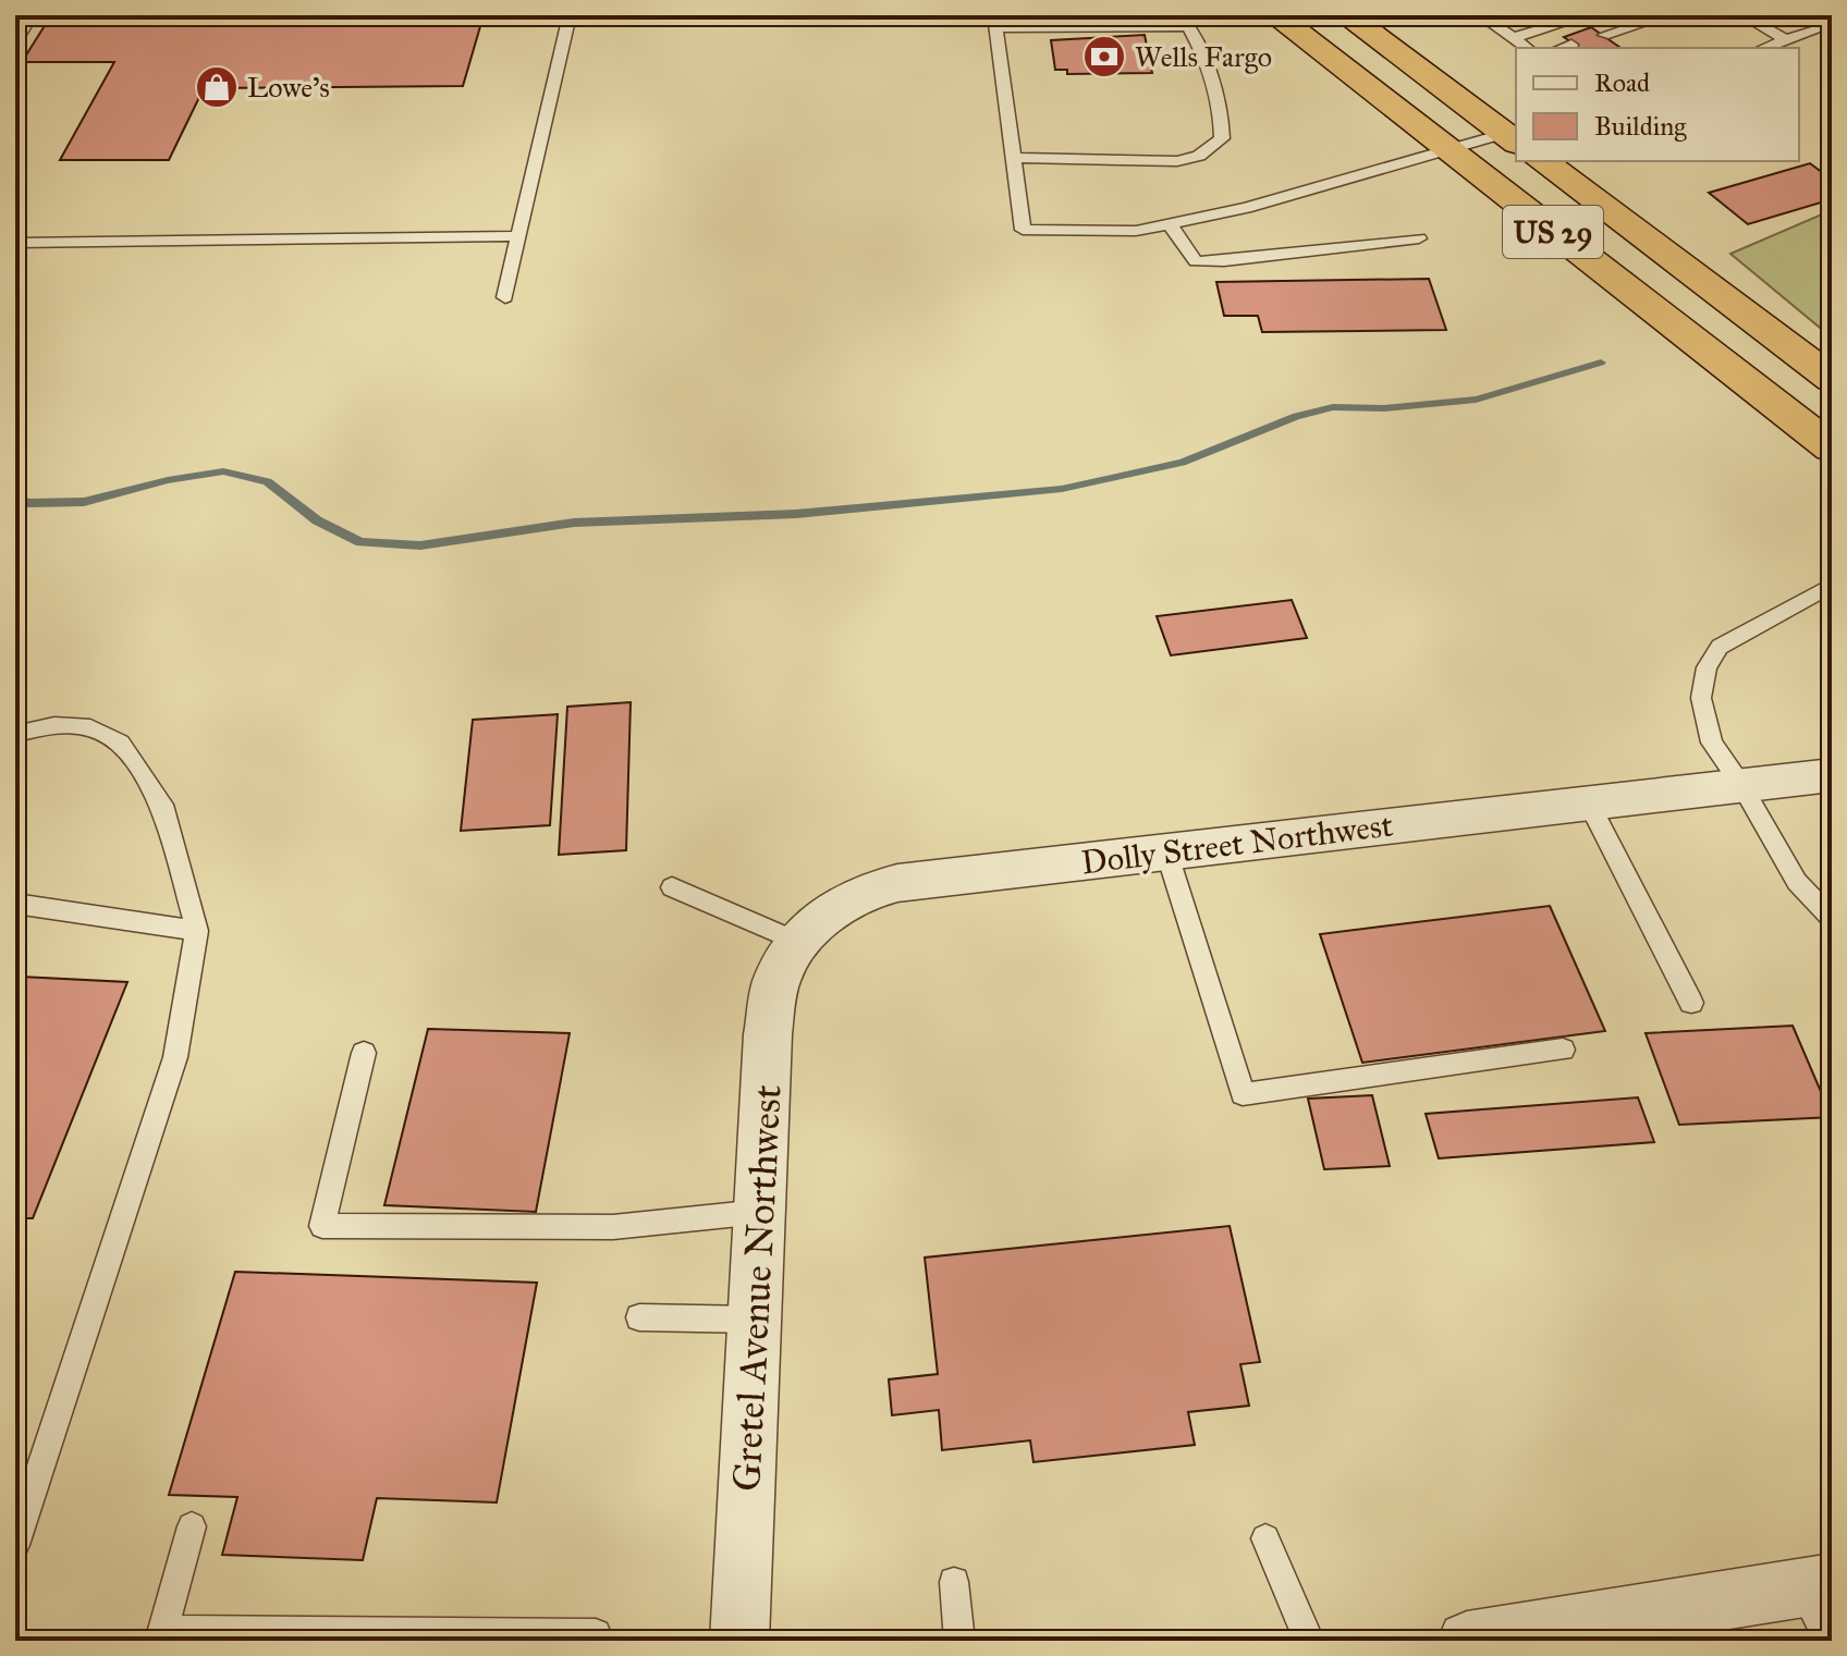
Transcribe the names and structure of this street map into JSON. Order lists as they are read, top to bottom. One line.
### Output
{"streets":{"highway":["US 29"],"street":["Dolly Street Northwest","Gretel Avenue Northwest"]},"crossings":[["Dolly Street Northwest","Gretel Avenue Northwest"]],"places":{"bank":["Wells Fargo"],"shop":["Lowe's"]},"legend":["Road","Building"]}
